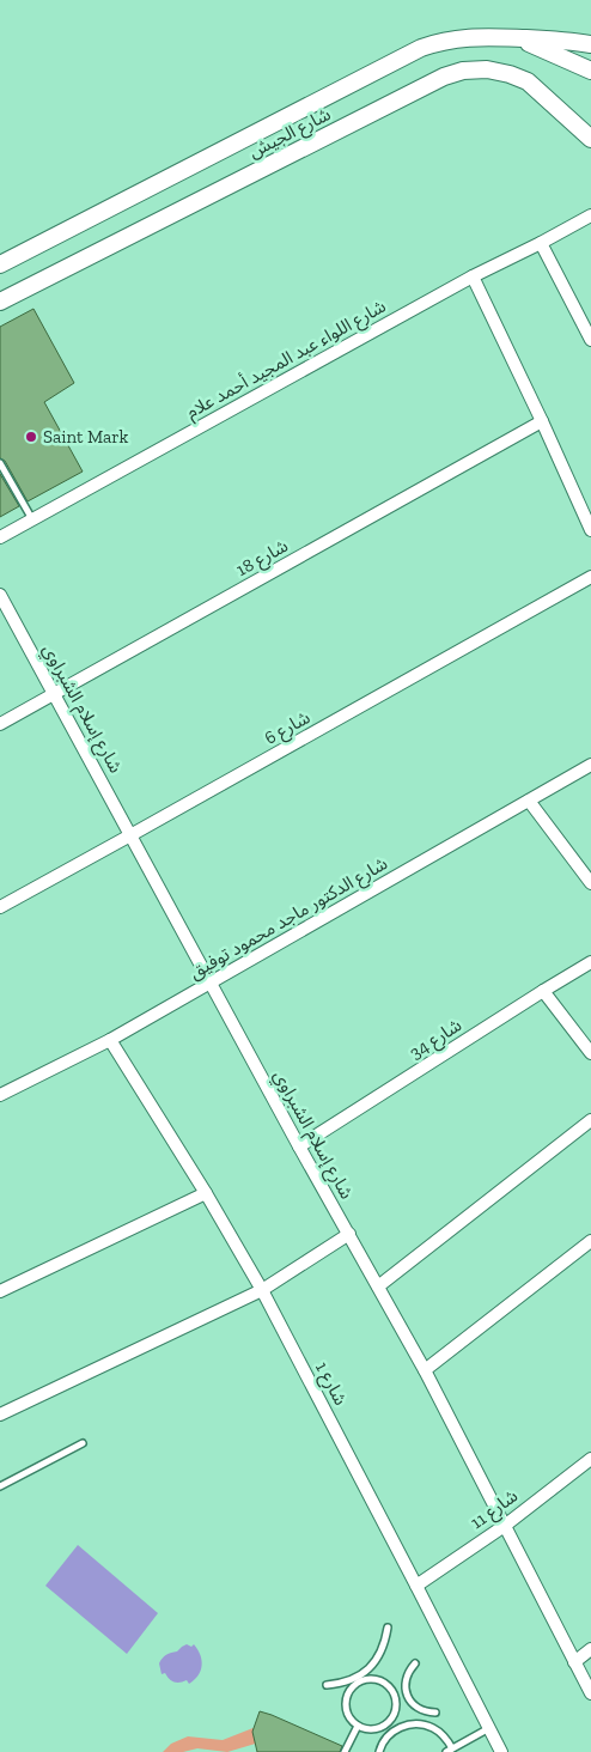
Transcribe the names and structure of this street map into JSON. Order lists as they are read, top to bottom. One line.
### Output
{"streets":{"street":["شارع الجيش","شارع اللواء عبد المجيد أحمد علام","شارع 18","شارع إسلام الشبراوي","شارع 6","شارع الدكتور ماجد محمود توفيق","شارع 34","شارع 1","شارع 11"]},"crossings":[["شارع 18","شارع إسلام الشبراوي"],["شارع إسلام الشبراوي","شارع 6"],["شارع إسلام الشبراوي","شارع الدكتور ماجد محمود توفيق"],["شارع إسلام الشبراوي","شارع 34"],["شارع إسلام الشبراوي","شارع 11"],["شارع الدكتور ماجد محمود توفيق","شارع 1"],["شارع 1","شارع 11"]],"places":["Saint Mark"]}
